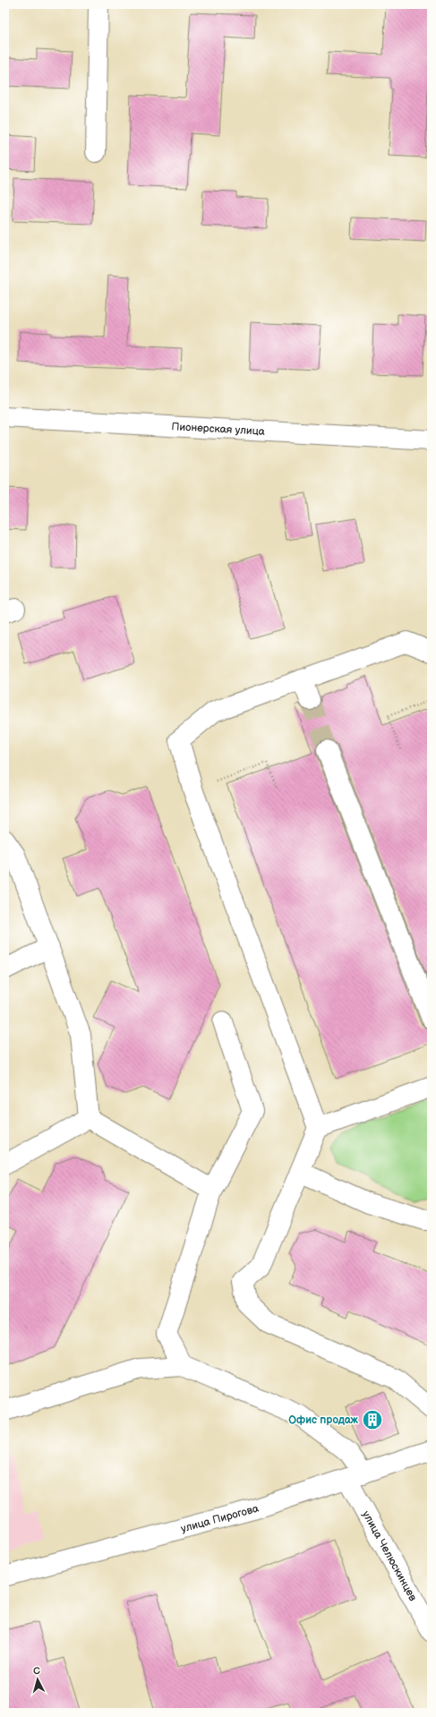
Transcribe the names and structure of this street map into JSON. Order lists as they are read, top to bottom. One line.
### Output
{"streets":{"street":["Пионерская улица","улица Пирогова","улица Челюскинцев"]},"crossings":[["улица Пирогова","улица Челюскинцев"]],"places":{"building":["Офис продаж"]},"north":"top"}
